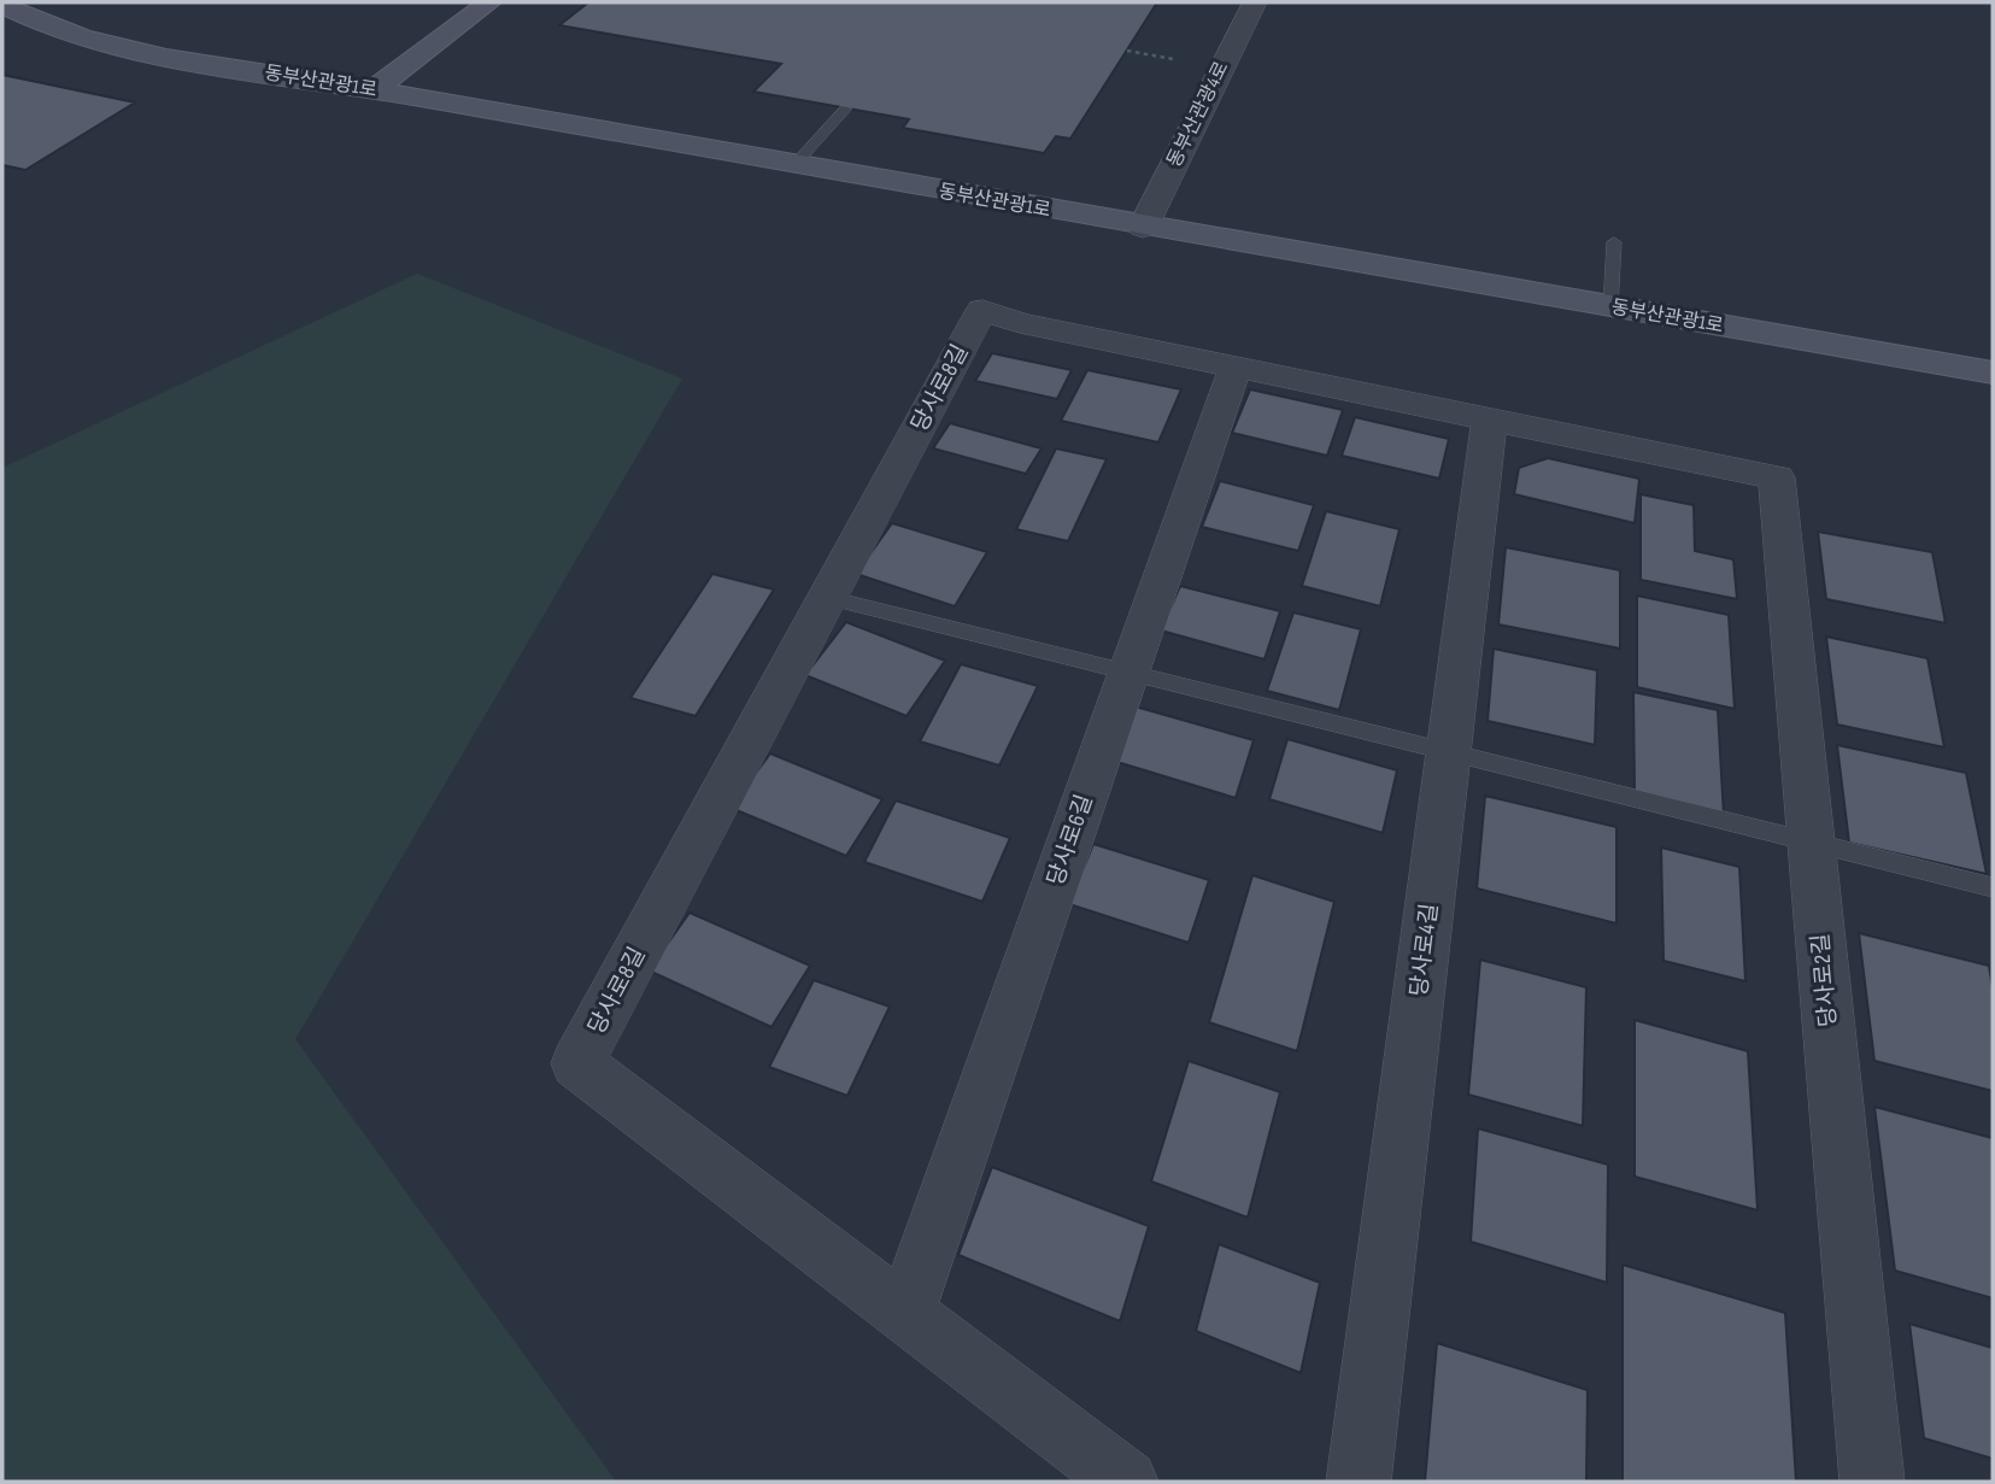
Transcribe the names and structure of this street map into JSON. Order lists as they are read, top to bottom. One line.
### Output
{"streets":{"street":["동부산관광1로","동부산관광4로","당사로8길","당사로6길","당사로4길","당사로2길"]},"crossings":[["동부산관광1로","동부산관광4로"],["당사로8길","당사로6길"],["당사로4길","당사로2길"]]}
